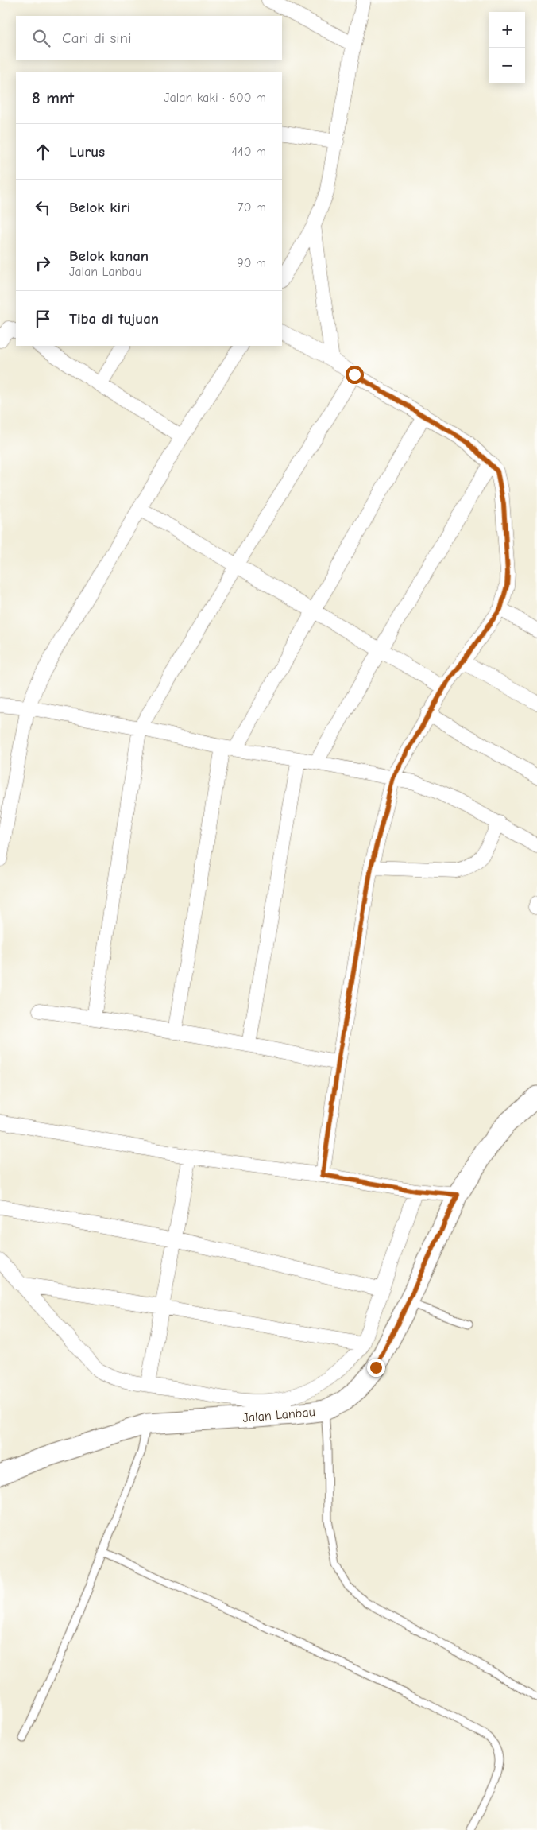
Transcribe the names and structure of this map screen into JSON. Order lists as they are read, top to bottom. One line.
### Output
{"streets":{"street":["Jalan Lanbau"]},"page":{"map_buttons":["+","−"],"search":"Cari di sini","heading":["8 mnt","Jalan kaki · 600 m"],"list":[["Lurus","440 m"],["Belok kiri","70 m"],["Belok kanan","Jalan Lanbau","90 m"],"Tiba di tujuan"]}}
